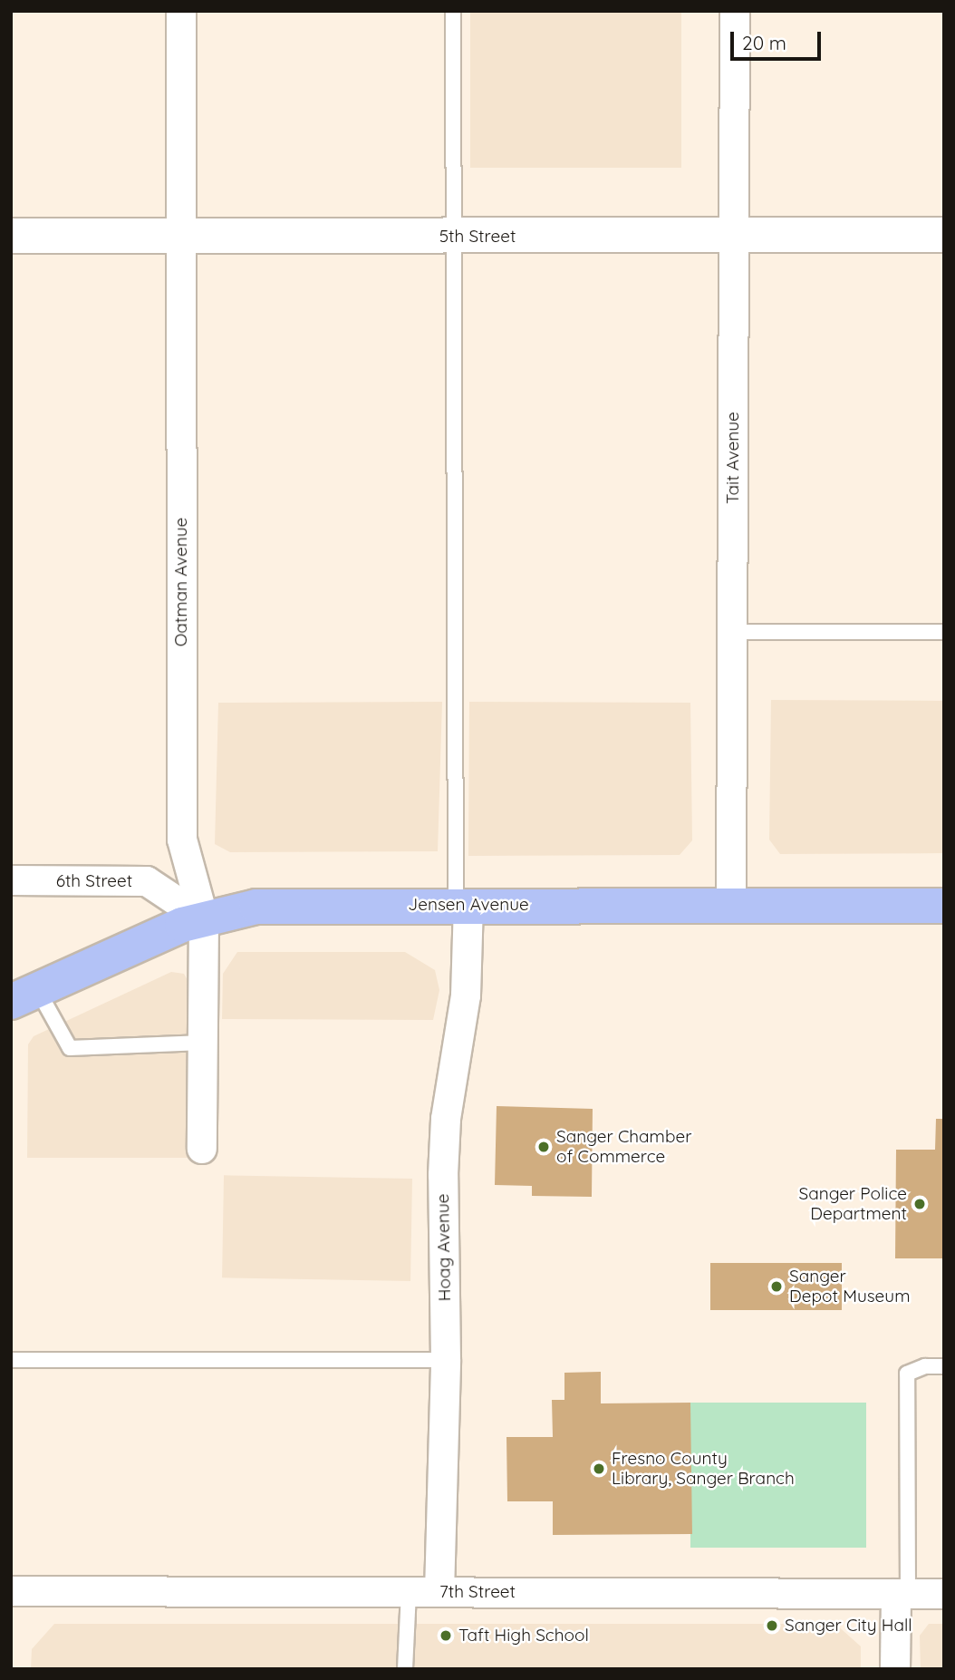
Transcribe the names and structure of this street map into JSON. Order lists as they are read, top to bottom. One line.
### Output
{"streets":{"main road":["Jensen Avenue"],"street":["5th Street","Tait Avenue","Oatman Avenue","6th Street","Hoag Avenue","7th Street"]},"crossings":[["5th Street","Tait Avenue"],["5th Street","Oatman Avenue"],["Tait Avenue","Jensen Avenue"],["Oatman Avenue","6th Street"],["Oatman Avenue","Jensen Avenue"],["6th Street","Jensen Avenue"],["Jensen Avenue","Hoag Avenue"],["Hoag Avenue","7th Street"]],"places":["Sanger Chamber of Commerce","Sanger Police Department","Sanger Depot Museum","Fresno County Library, Sanger Branch","Sanger City Hall","Taft High School"],"scale_bar":"20 m"}
